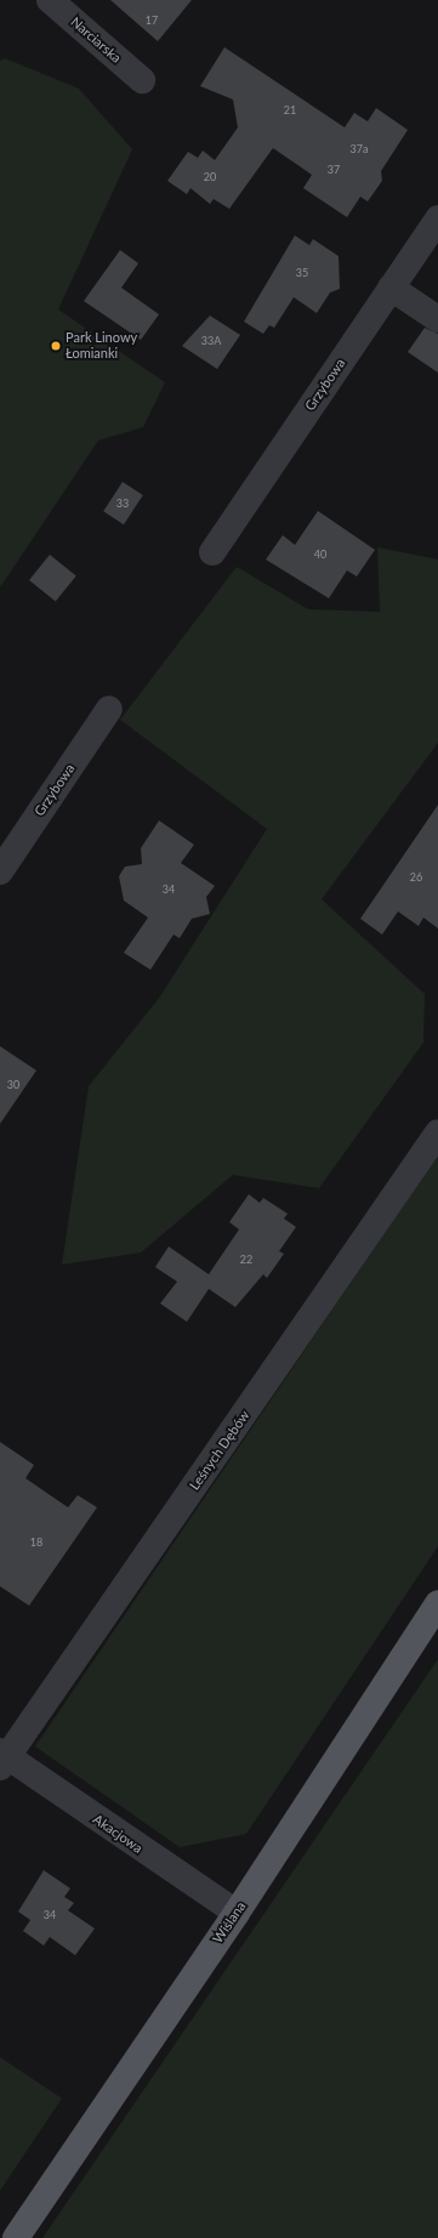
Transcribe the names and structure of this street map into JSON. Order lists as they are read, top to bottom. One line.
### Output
{"streets":{"main road":["Wiślana"],"street":["Narciarska","Grzybowa","Leśnych Dębów","Akacjowa"]},"crossings":[["Leśnych Dębów","Akacjowa"],["Akacjowa","Wiślana"]],"places":["Park Linowy Łomianki"],"house_numbers":["17","21","37a","37","20","35","33A","33","40","26","34","30","22","18","34"]}
